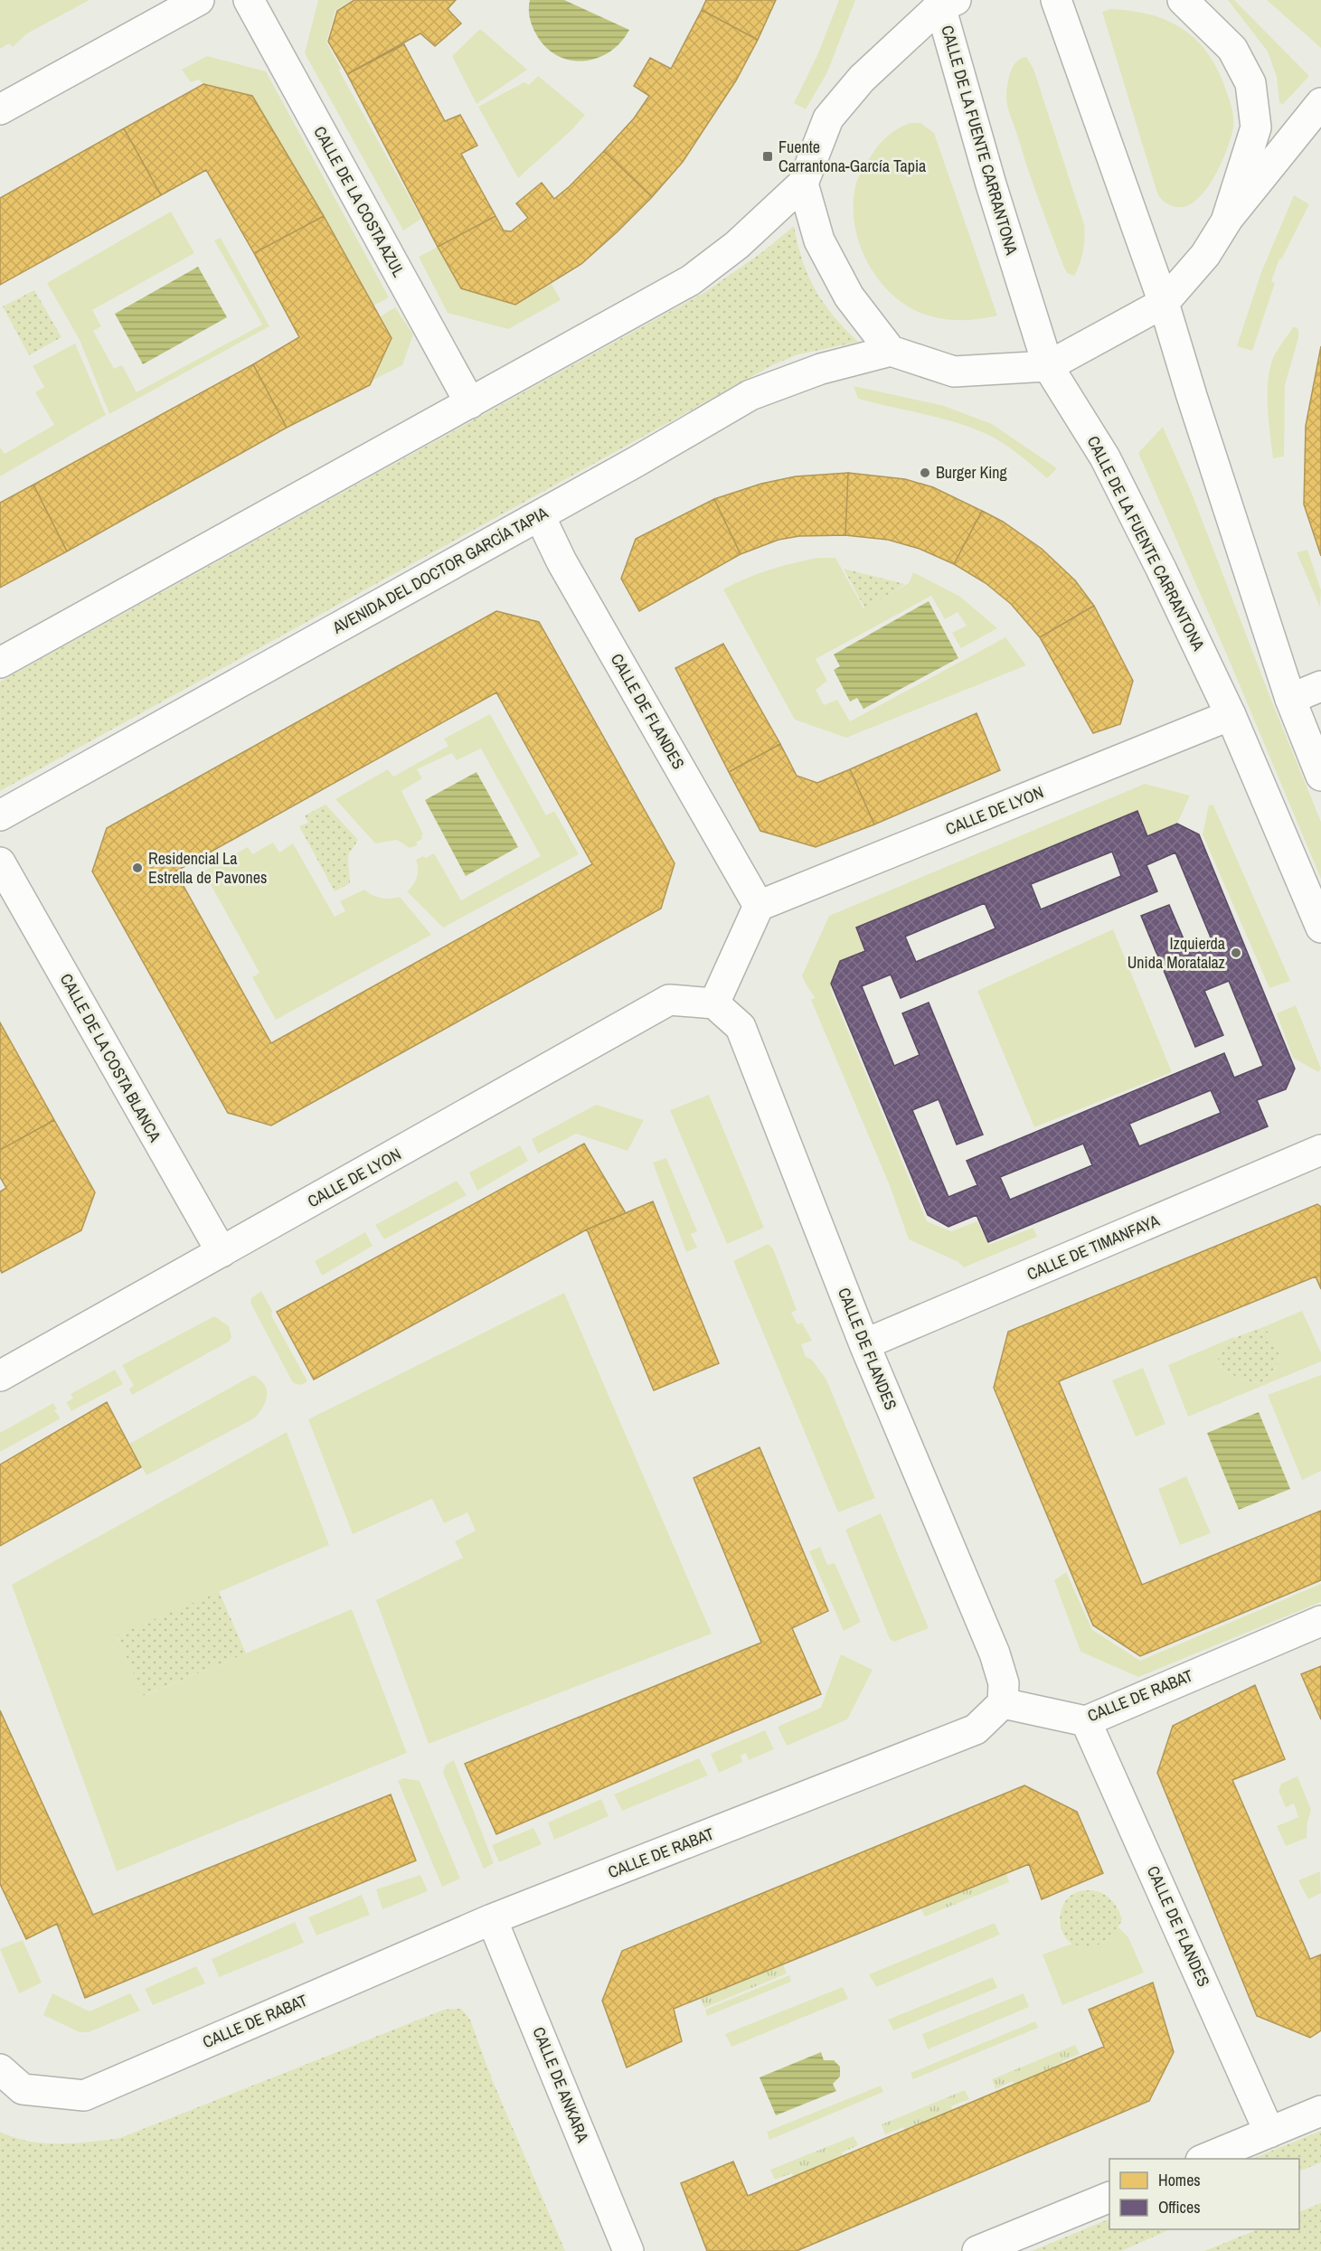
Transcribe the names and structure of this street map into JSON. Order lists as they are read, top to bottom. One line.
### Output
{"streets":{"street":["CALLE DE LA FUENTE CARRANTONA","CALLE DE LA COSTA AZUL","AVENIDA DEL DOCTOR GARCÍA TAPIA","CALLE DE FLANDES","CALLE DE LYON","CALLE DE LA COSTA BLANCA","CALLE DE TIMANFAYA","CALLE DE RABAT","CALLE DE ANKARA"]},"crossings":[["CALLE DE LA FUENTE CARRANTONA","CALLE DE LYON"],["AVENIDA DEL DOCTOR GARCÍA TAPIA","CALLE DE FLANDES"],["CALLE DE FLANDES","CALLE DE LYON"],["CALLE DE FLANDES","CALLE DE TIMANFAYA"],["CALLE DE FLANDES","CALLE DE RABAT"],["CALLE DE LYON","CALLE DE LA COSTA BLANCA"],["CALLE DE RABAT","CALLE DE ANKARA"]],"places":{"transit":["Fuente Carrantona-García Tapia"],"other":["Burger King","Residencial La Estrella de Pavones","Izquierda Unida Moratalaz"]},"legend":["Homes","Offices"]}
